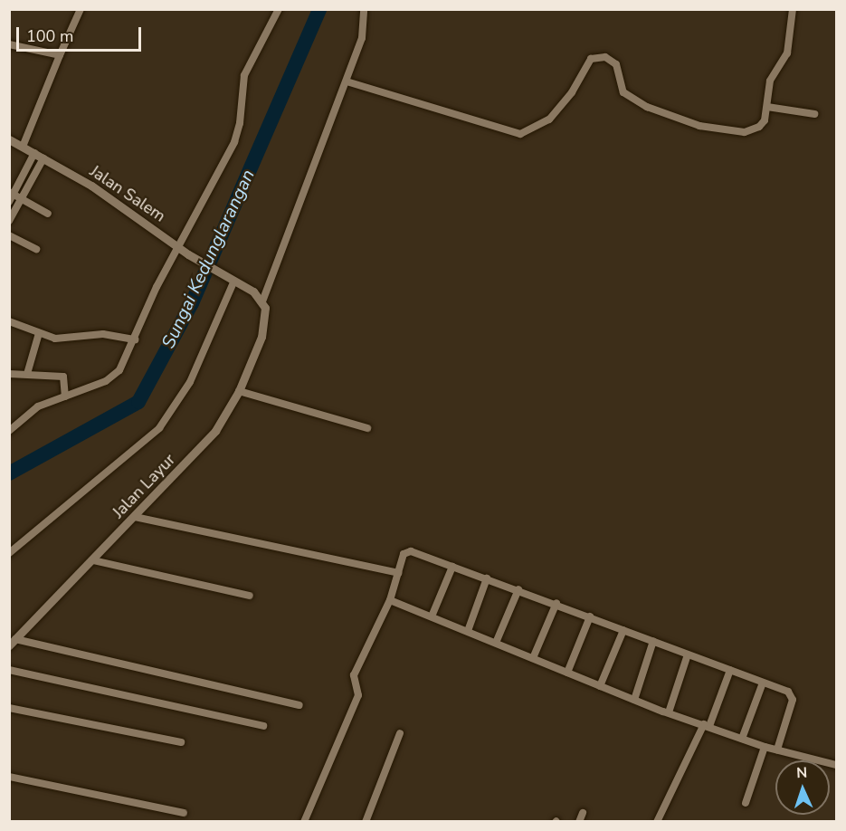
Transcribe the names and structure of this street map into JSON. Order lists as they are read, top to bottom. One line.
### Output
{"streets":{"street":["Jalan Salem","Jalan Layur"]},"crossings":[["Jalan Salem","Jalan Layur"]],"water":["Sungai Kedunglarangan"],"scale_bar":"100 m","north":"top"}
